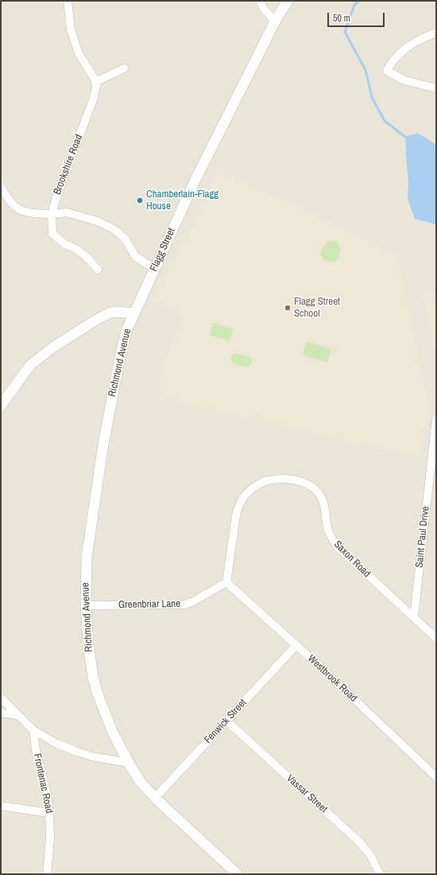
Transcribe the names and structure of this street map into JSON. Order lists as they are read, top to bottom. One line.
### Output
{"streets":{"street":["Brookshire Road","Flagg Street","Richmond Avenue","Saint Paul Drive","Saxon Road","Greenbriar Lane","Westbrook Road","Fenwick Street","Frontenac Road","Vassar Street"]},"crossings":[["Flagg Street","Richmond Avenue"],["Richmond Avenue","Greenbriar Lane"],["Richmond Avenue","Fenwick Street"],["Saint Paul Drive","Saxon Road"],["Saxon Road","Greenbriar Lane"],["Saxon Road","Westbrook Road"],["Greenbriar Lane","Westbrook Road"],["Westbrook Road","Fenwick Street"],["Fenwick Street","Vassar Street"]],"places":["Chamberlain-Flagg House","Flagg Street School"],"scale_bar":"50 m"}
